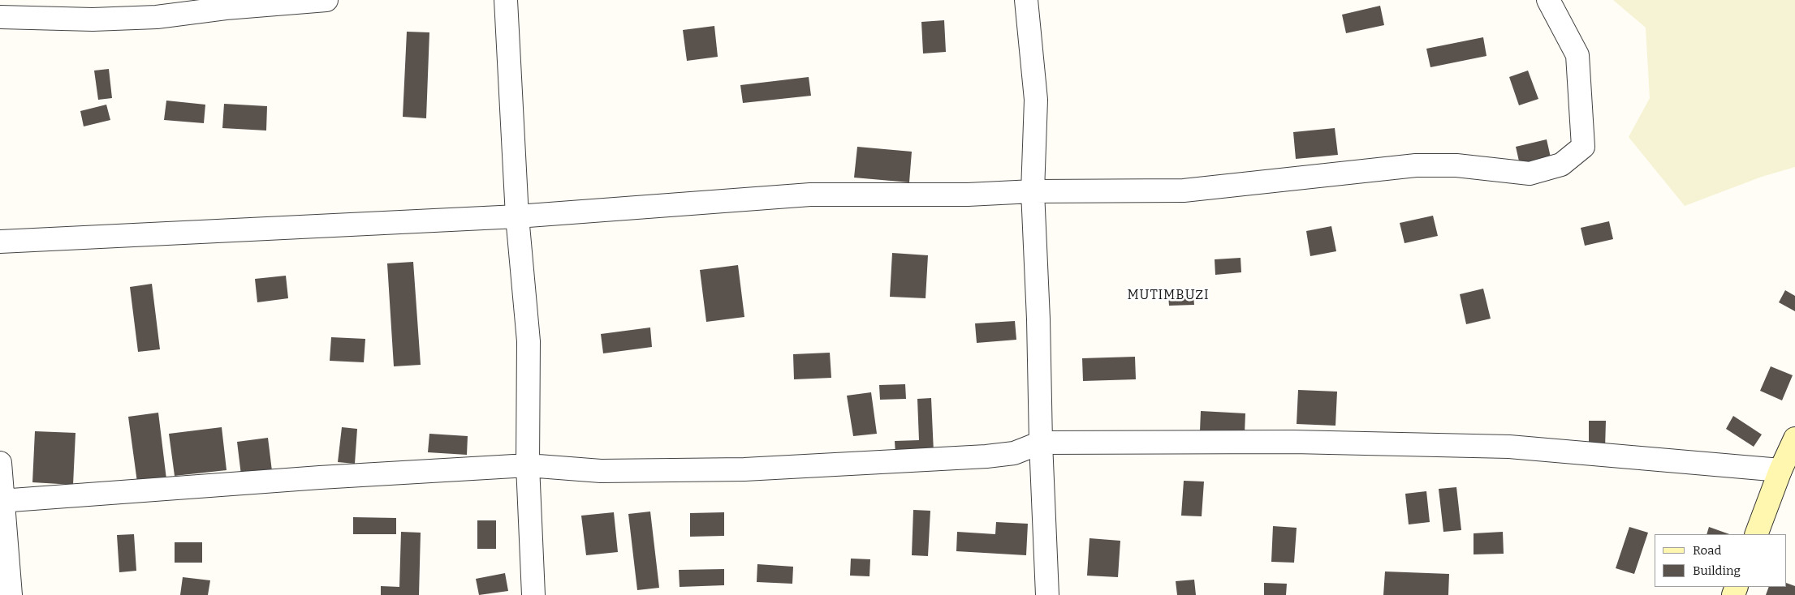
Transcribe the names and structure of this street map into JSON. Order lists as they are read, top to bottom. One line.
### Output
{"districts":["MUTIMBUZI"],"legend":["Road","Building"]}
